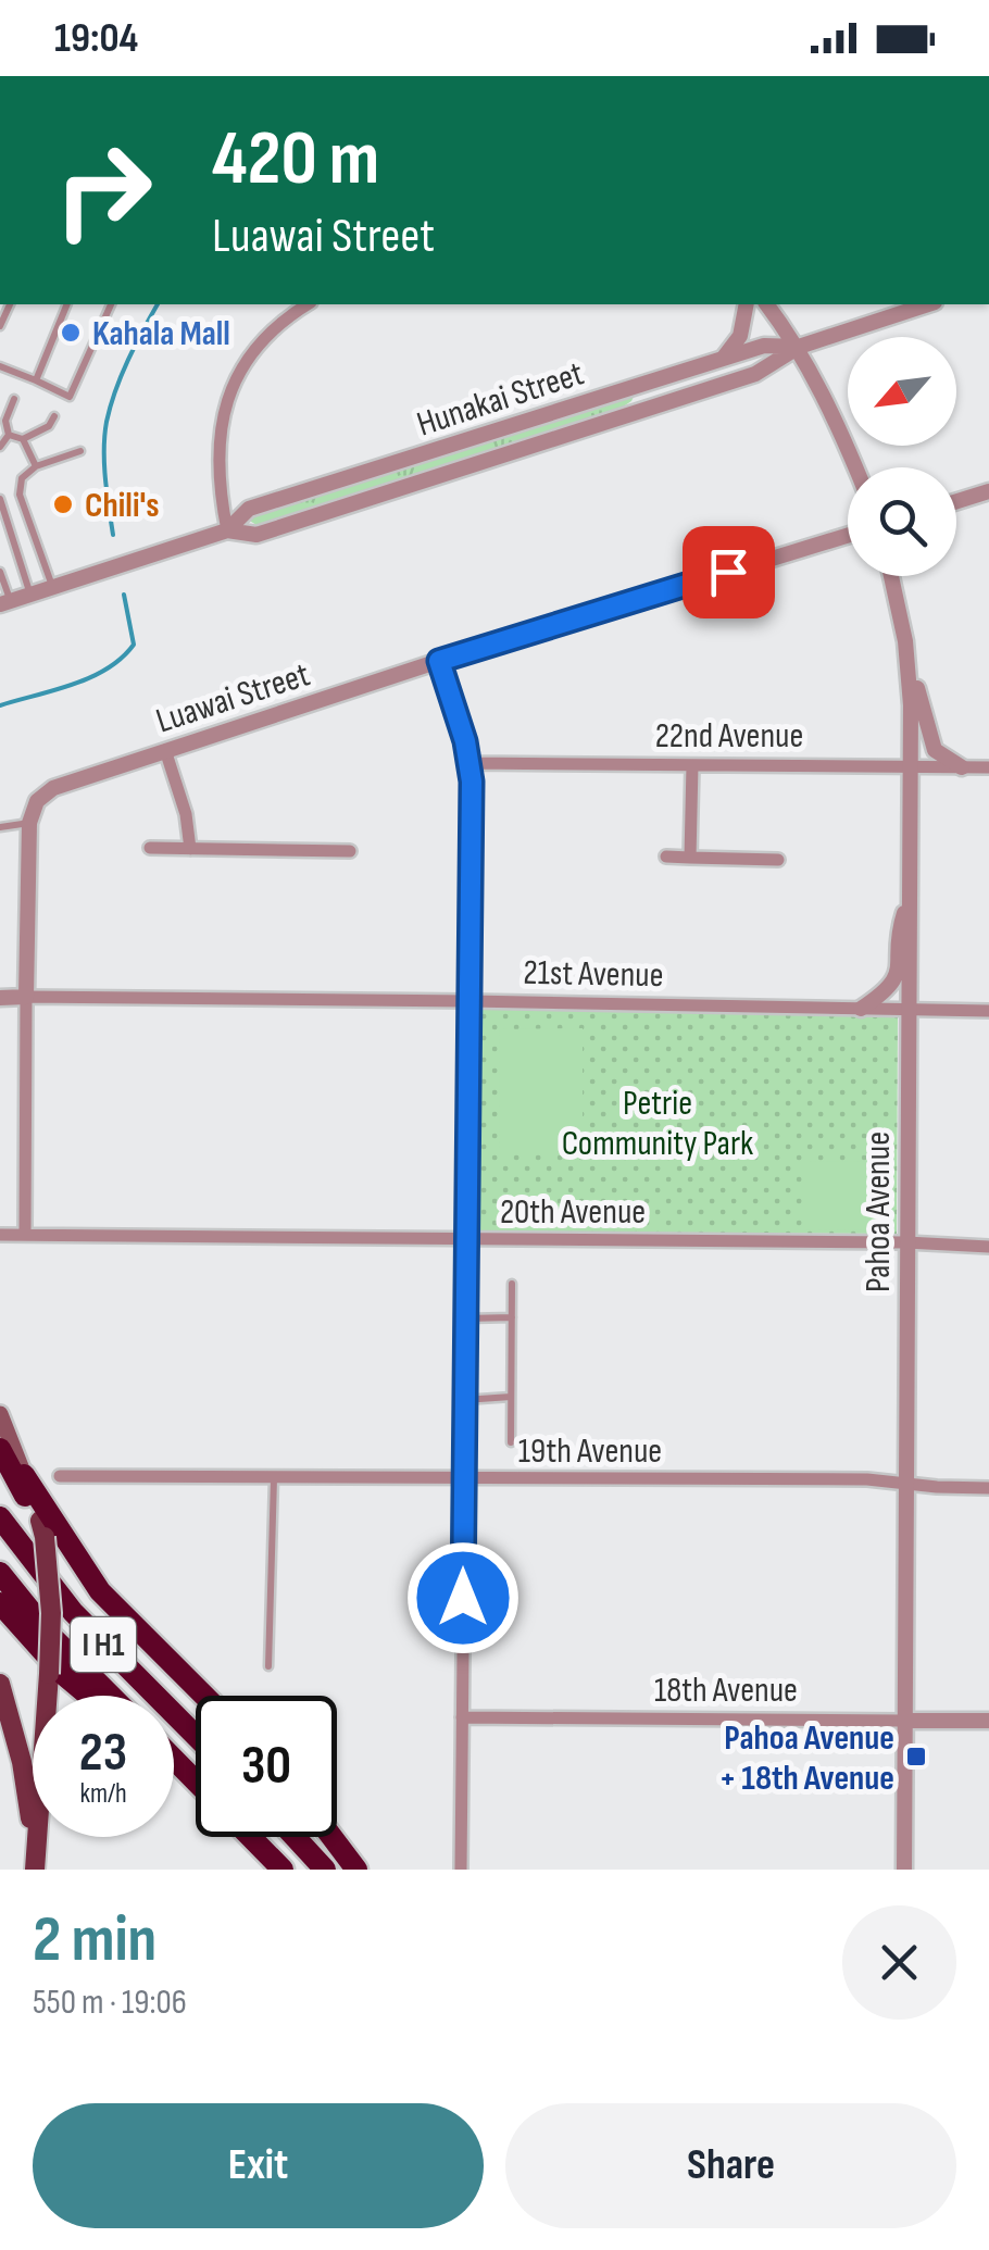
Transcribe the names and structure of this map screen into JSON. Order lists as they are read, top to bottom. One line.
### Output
{"streets":{"highway":["I H1"],"street":["Hunakai Street","Luawai Street","22nd Avenue","21st Avenue","20th Avenue","Pahoa Avenue","19th Avenue","18th Avenue"]},"crossings":[["22nd Avenue","Pahoa Avenue"],["21st Avenue","Pahoa Avenue"],["20th Avenue","Pahoa Avenue"],["Pahoa Avenue","19th Avenue"],["Pahoa Avenue","18th Avenue"]],"parks":["Petrie Community Park"],"places":{"other":["Kahala Mall","Chili's"],"transit":["Pahoa Avenue + 18th Avenue"]},"north":"bottom left","page":{"status":"19:04","turn":["420 m","Luawai Street"],"speed":"23 km/h","limit":"30","heading":["2 min","550 m · 19:06"],"buttons":["Exit","Share"]}}
